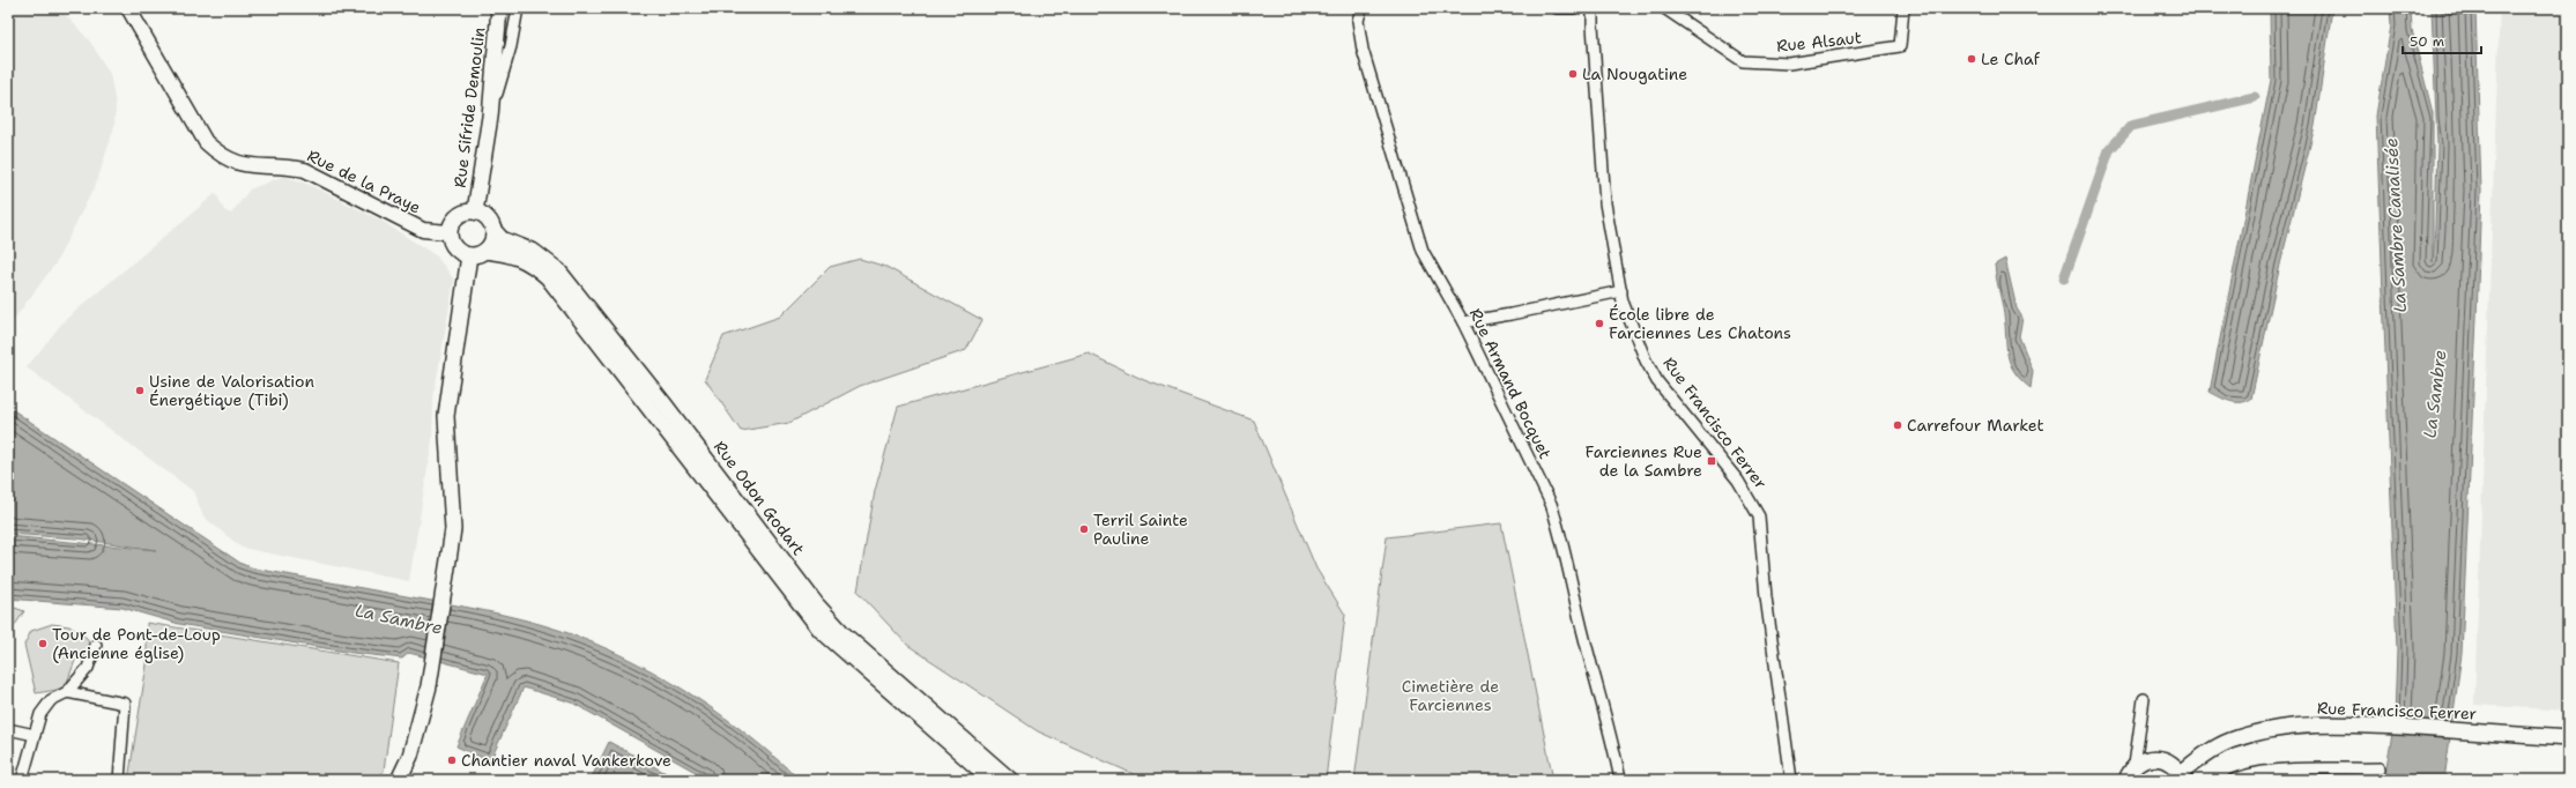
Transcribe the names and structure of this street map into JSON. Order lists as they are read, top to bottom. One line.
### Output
{"streets":{"main road":["Rue Sifride Demoulin","Rue Francisco Ferrer","Rue Odon Godart"],"street":["Rue Alsaut","Rue de la Praye","Rue Armand Bocquet"]},"crossings":[["Rue Sifride Demoulin","Rue de la Praye"],["Rue Sifride Demoulin","Rue Odon Godart"],["Rue de la Praye","Rue Odon Godart"]],"water":["La Sambre Canalisée","La Sambre"],"parks":["Cimetière de Farciennes"],"places":{"other":["Le Chaf","La Nougatine","École libre de Farciennes Les Chatons","Usine de Valorisation Énergétique (Tibi)","Carrefour Market","Terril Sainte Pauline","Tour de Pont-de-Loup (Ancienne église)","Chantier naval Vankerkove"],"transit":["Farciennes Rue de la Sambre"]},"scale_bar":"50 m"}
